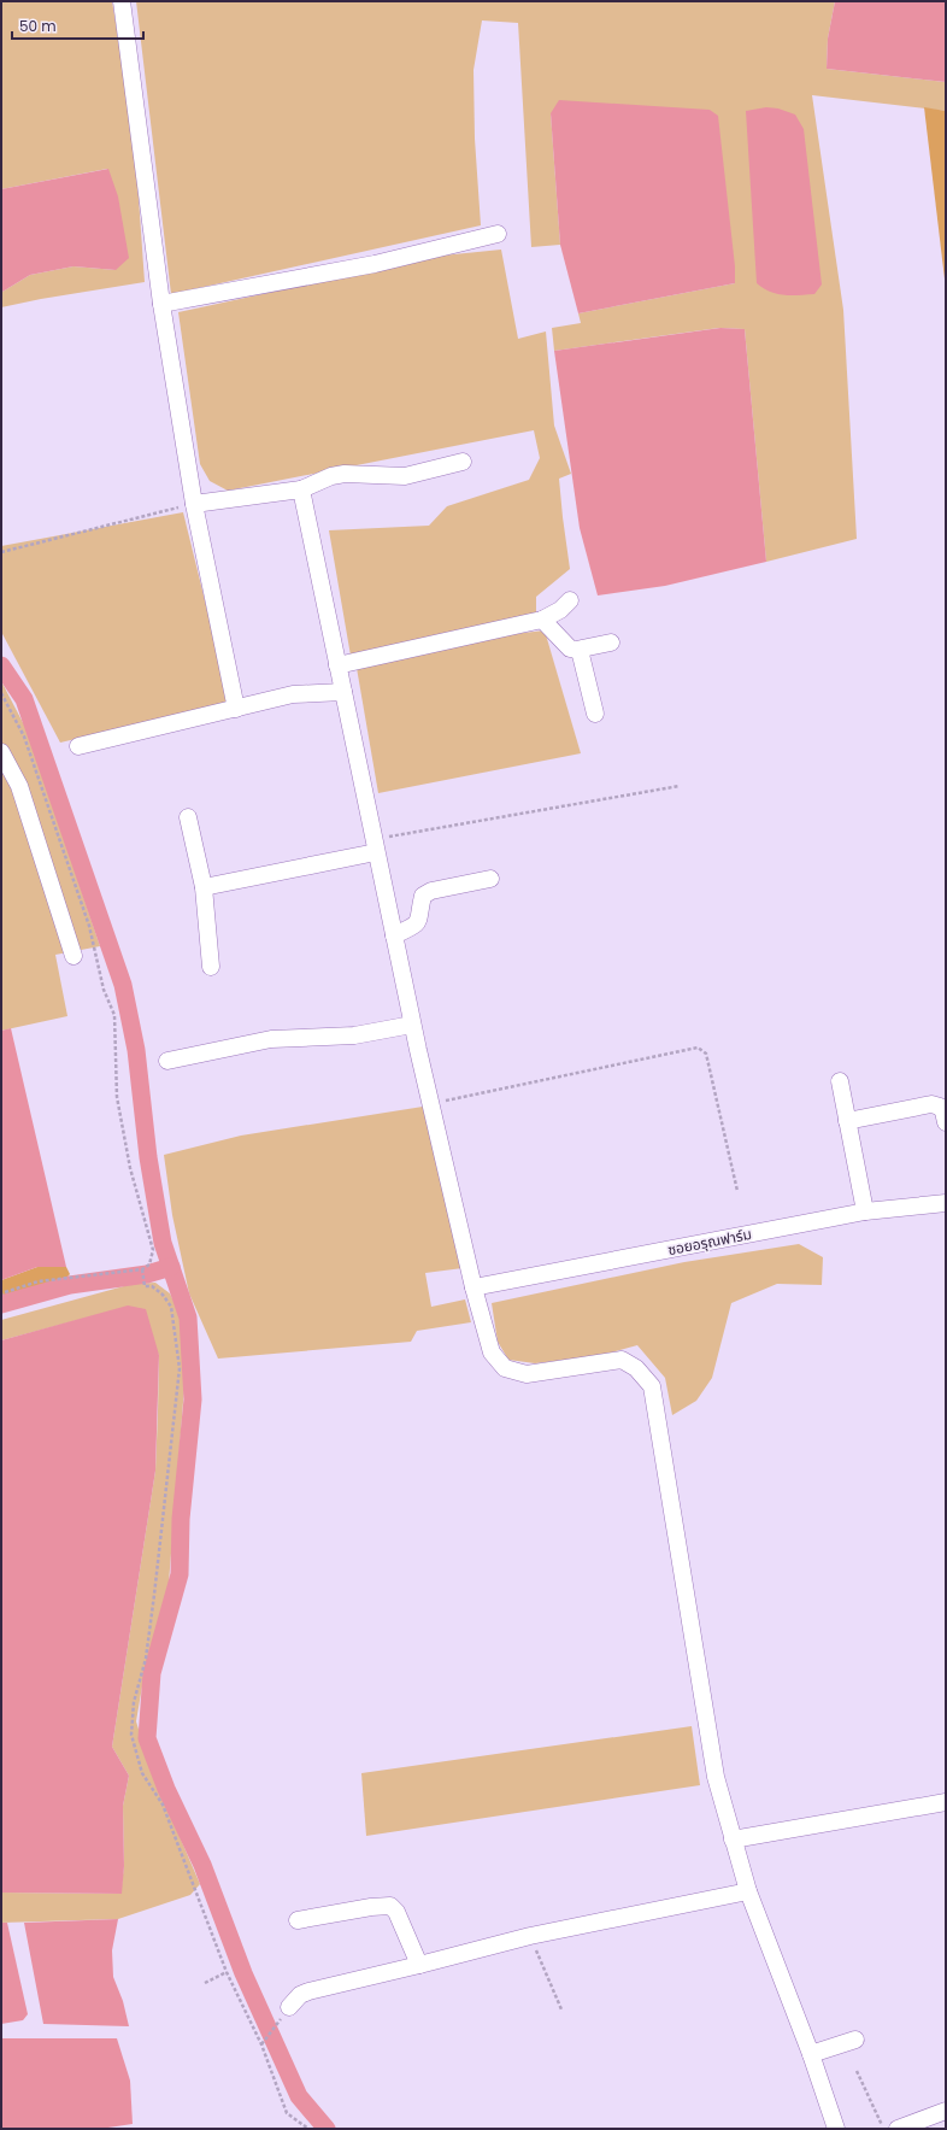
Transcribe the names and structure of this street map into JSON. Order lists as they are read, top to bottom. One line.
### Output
{"streets":{"street":["ซอยอรุณฟาร์ม"]},"scale_bar":"50 m"}
